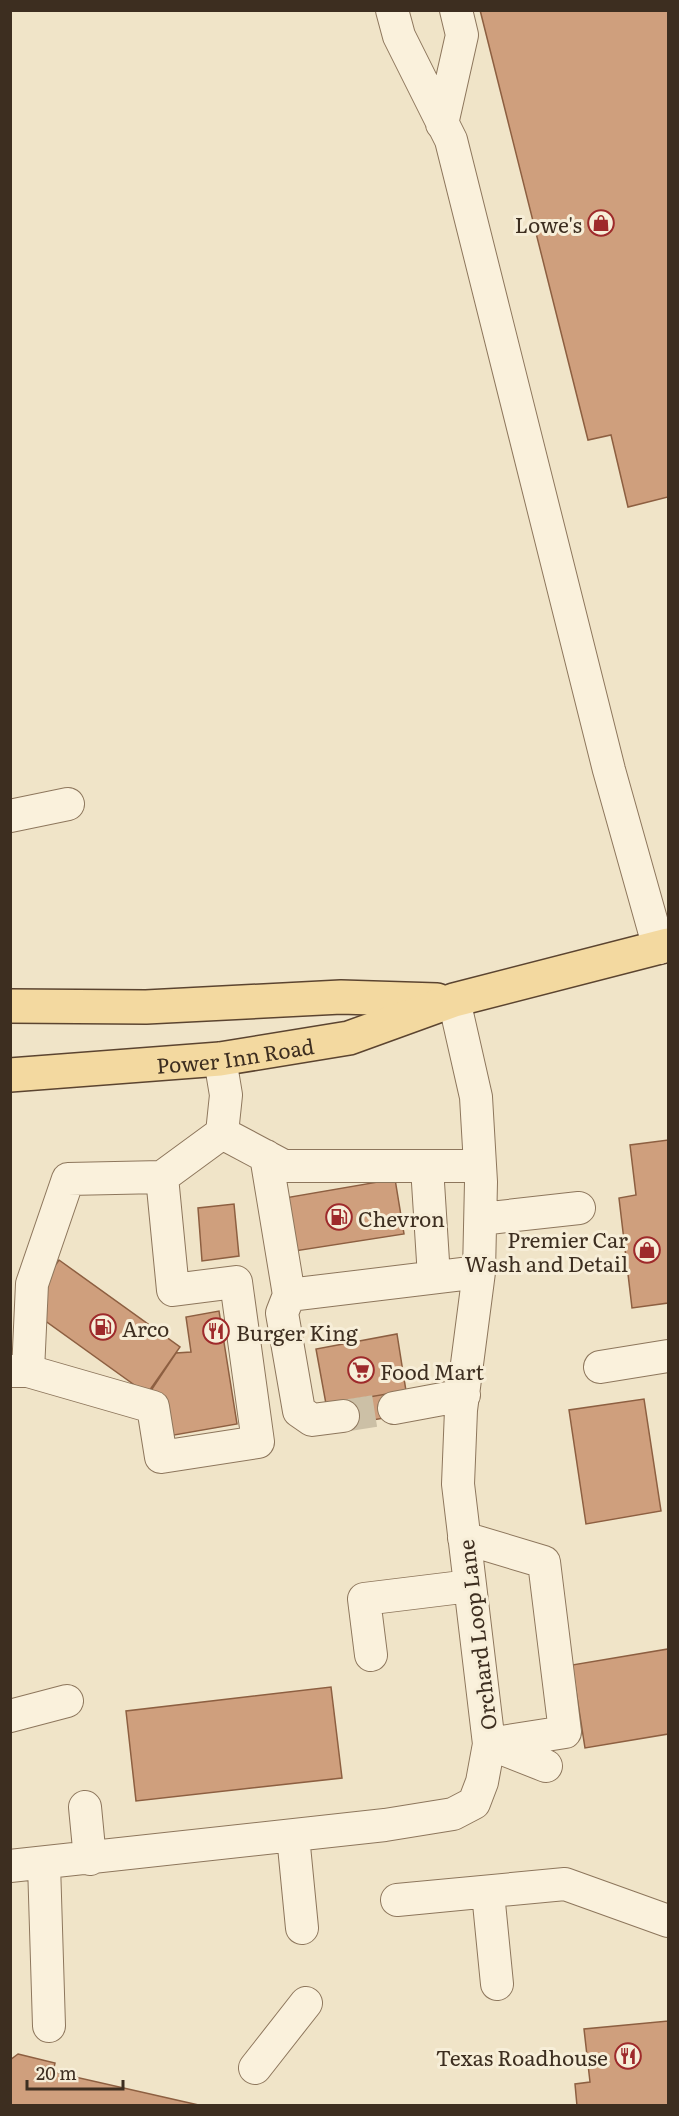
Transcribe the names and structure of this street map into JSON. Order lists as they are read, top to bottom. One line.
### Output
{"streets":{"main road":["Power Inn Road"],"street":["Orchard Loop Lane"]},"crossings":[["Power Inn Road","Orchard Loop Lane"]],"places":{"shop":["Lowe's","Premier Car Wash and Detail"],"fuel station":["Chevron","Arco"],"restaurant":["Burger King","Texas Roadhouse"],"supermarket":["Food Mart"]},"scale_bar":"20 m"}
